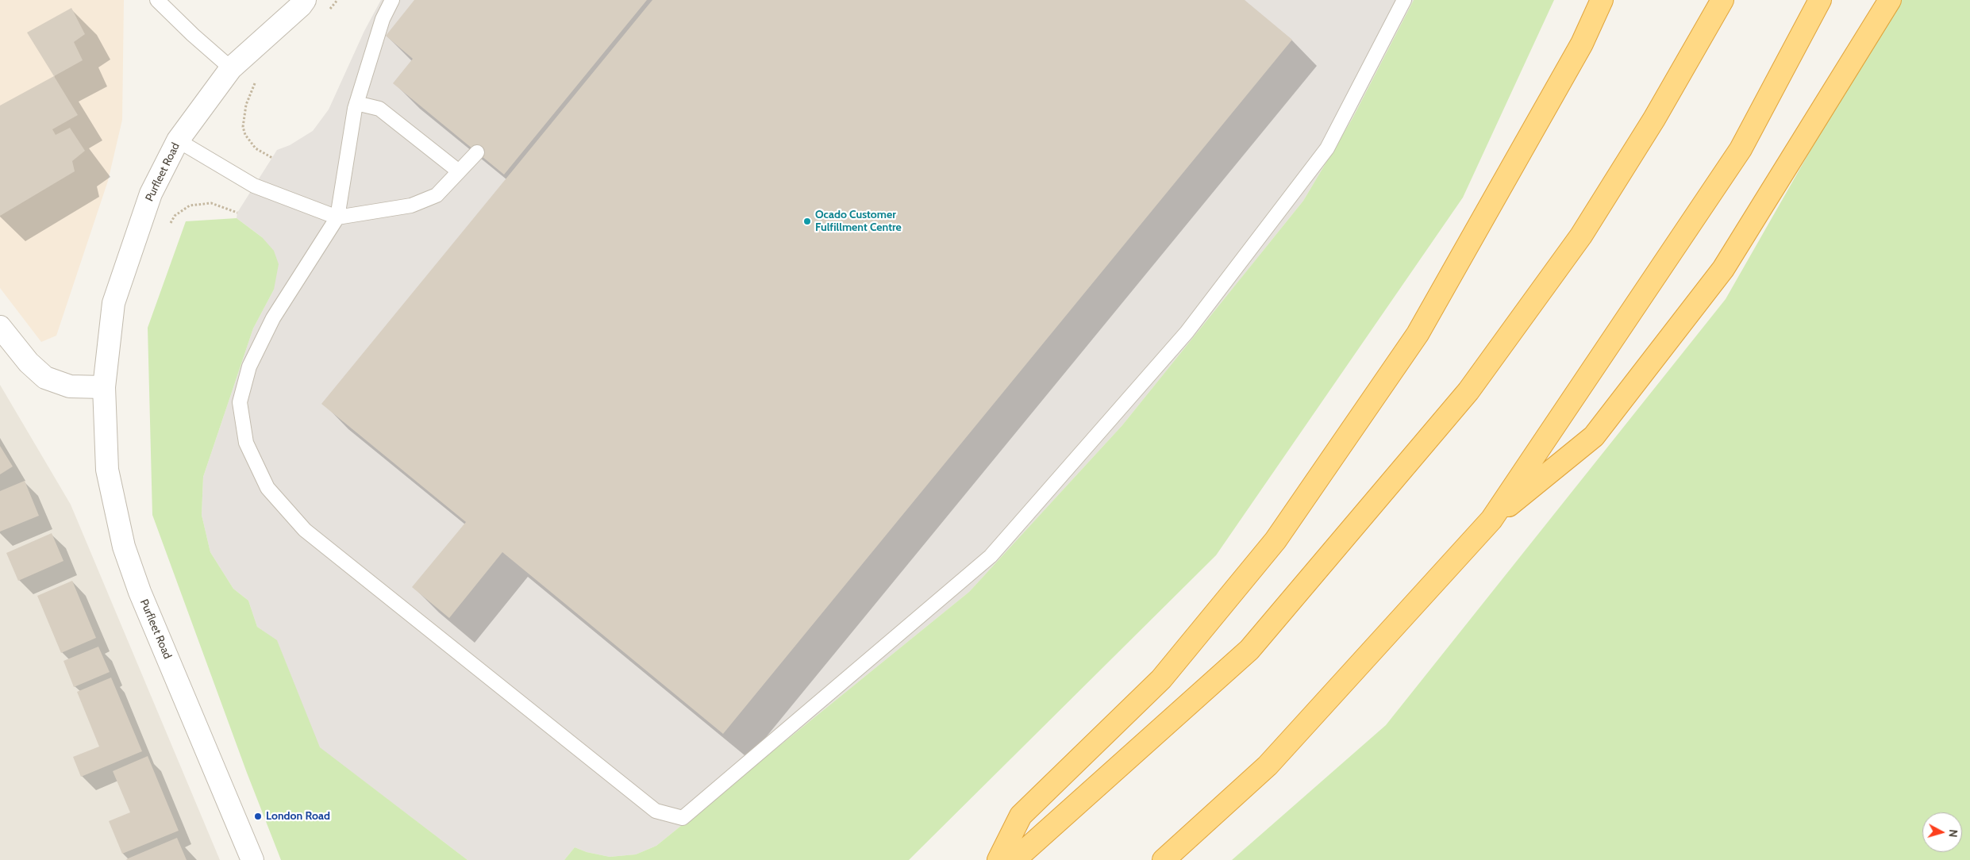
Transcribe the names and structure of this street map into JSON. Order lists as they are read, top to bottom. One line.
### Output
{"streets":{"street":["Purfleet Road"]},"places":["Ocado Customer Fulfillment Centre","London Road"],"north":"right"}
